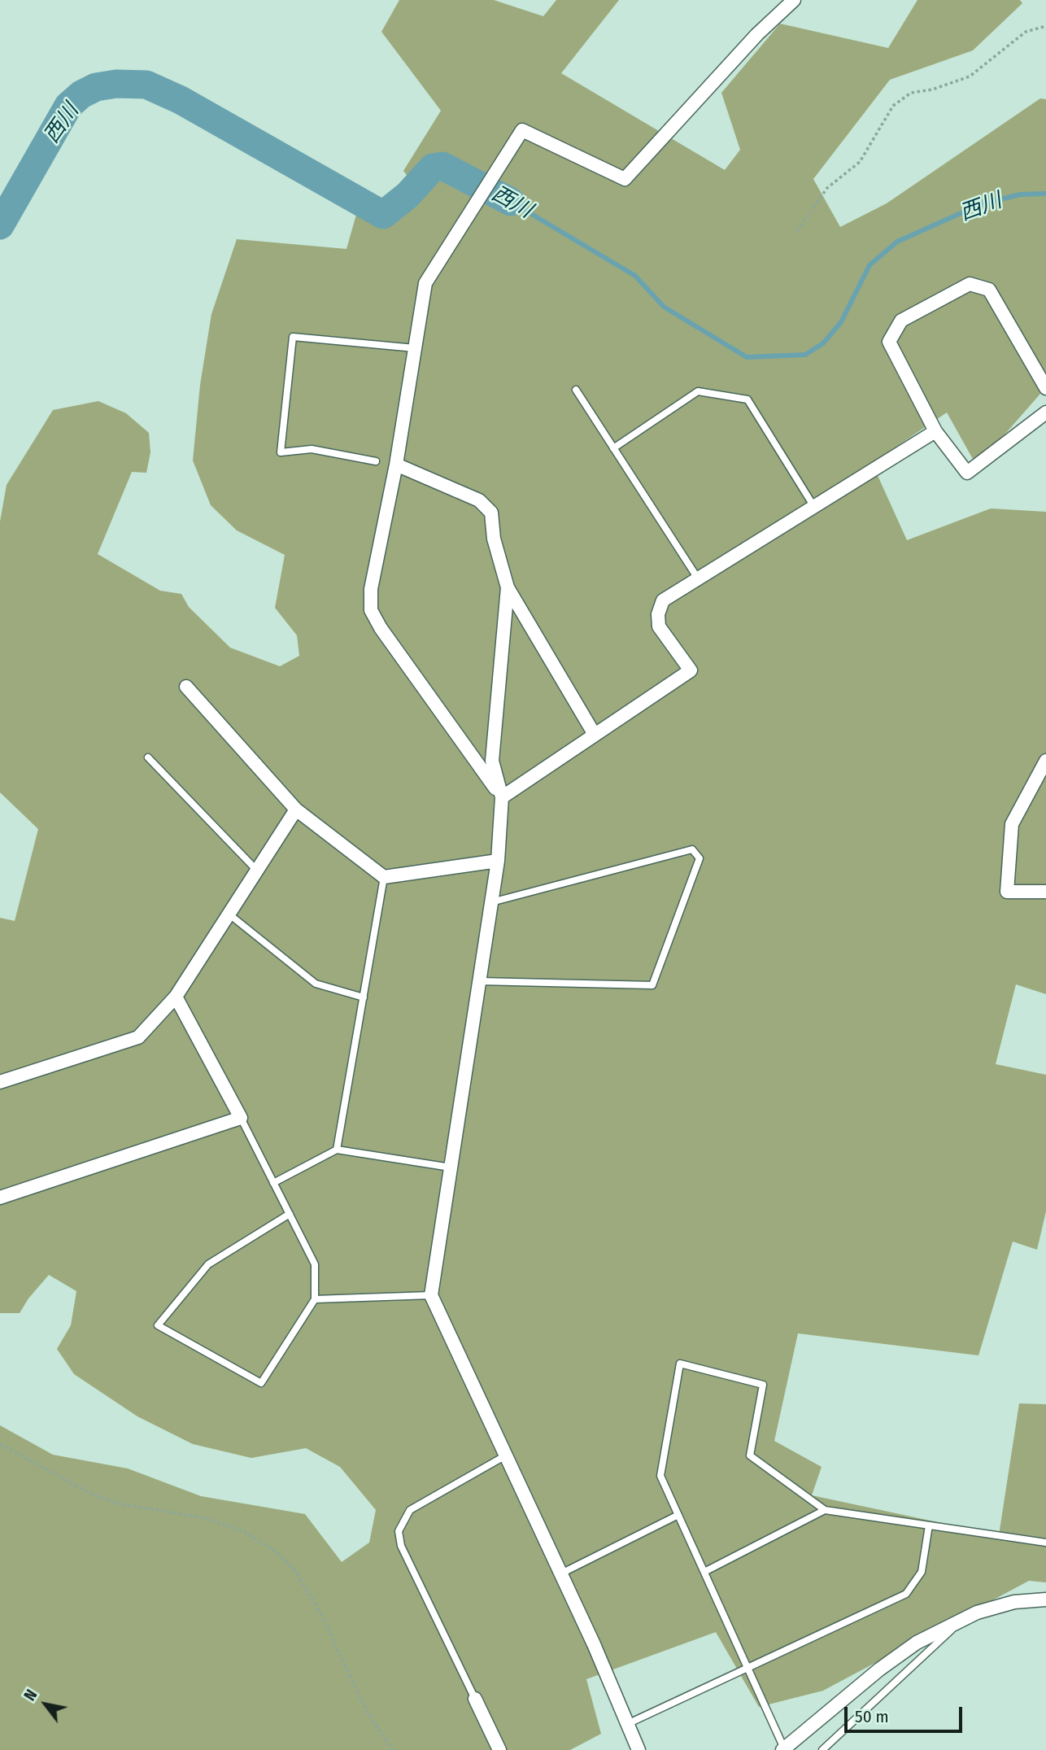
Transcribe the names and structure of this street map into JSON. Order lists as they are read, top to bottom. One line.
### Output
{"water":["西川"],"scale_bar":"50 m","north":"top left"}
